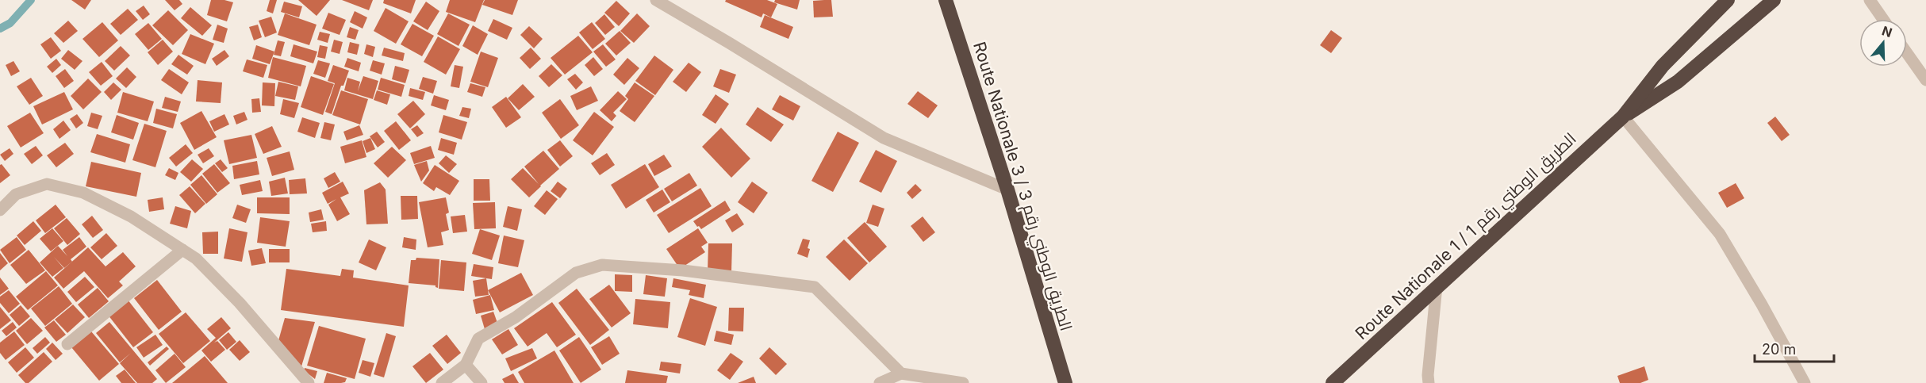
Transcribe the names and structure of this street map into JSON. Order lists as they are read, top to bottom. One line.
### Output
{"streets":{"highway":["Route Nationale 3 / الطريق الوطني رقم 3","Route Nationale 1 / الطريق الوطني رقم 1"]},"scale_bar":"20 m","north":"top"}
